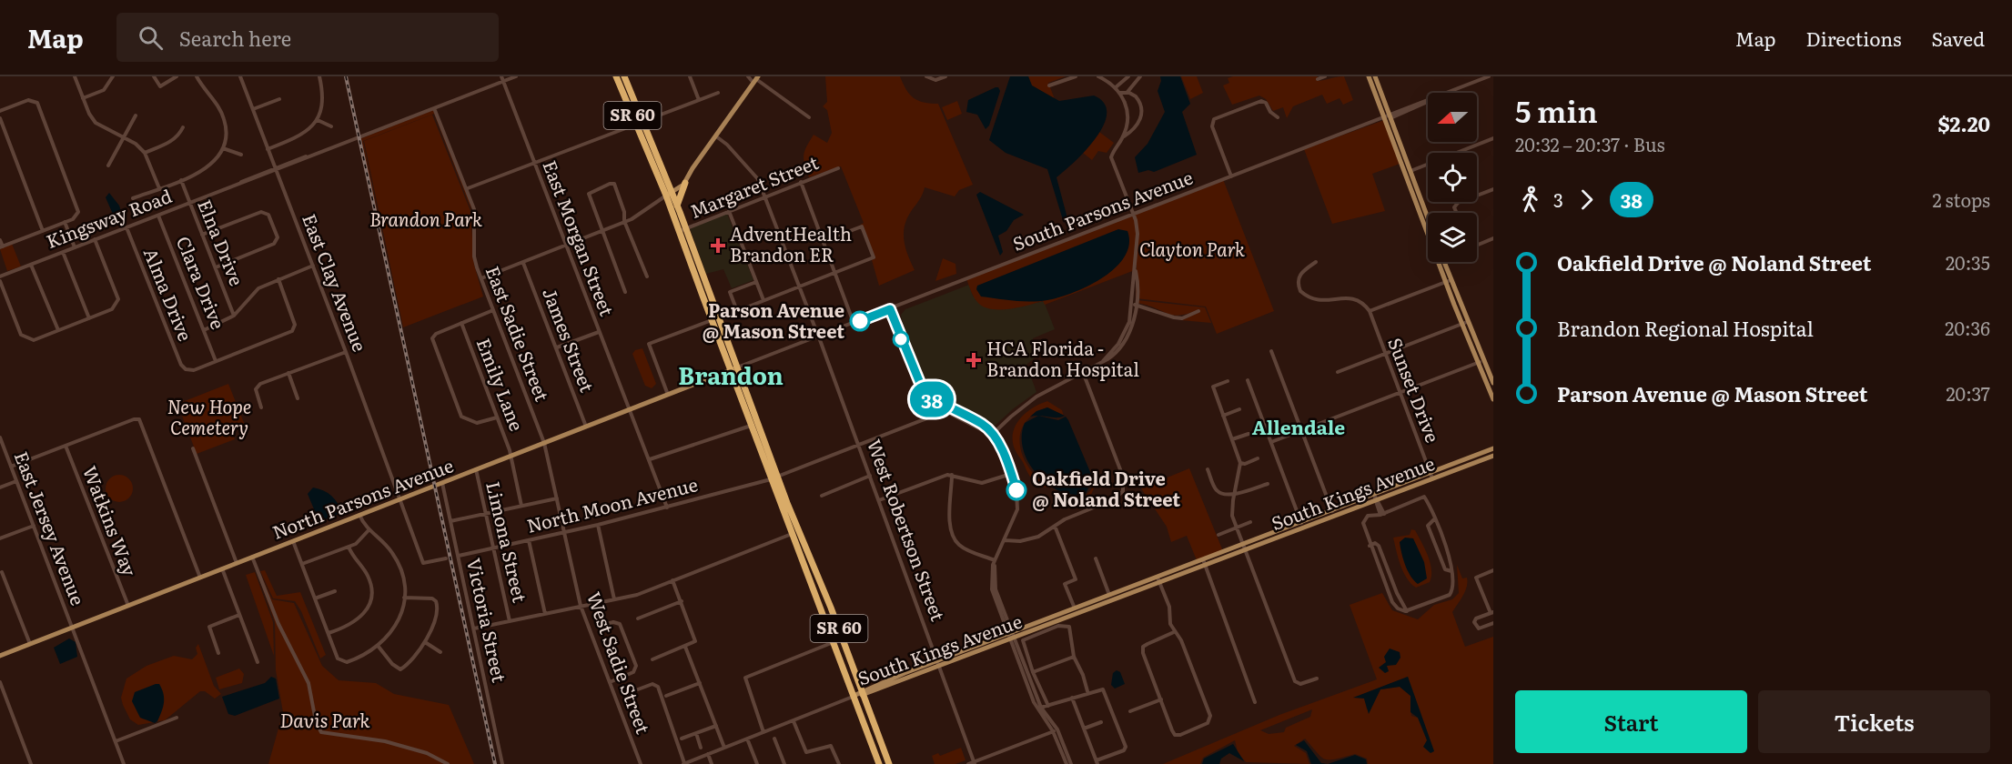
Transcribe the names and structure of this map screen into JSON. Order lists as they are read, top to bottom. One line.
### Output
{"streets":{"highway":["SR 60"],"main road":["South Kings Avenue","North Parsons Avenue"],"street":["Margaret Street","South Parsons Avenue","Kingsway Road","East Morgan Street","Elna Drive","Clara Drive","East Clay Avenue","Alma Drive","East Sadie Street","James Street","Emily Lane","Sunset Drive","North Moon Avenue","Watkins Way","East Jersey Avenue","West Robertson Street","Limona Street","Victoria Street","West Sadie Street"]},"crossings":[["SR 60","Margaret Street"],["SR 60","South Parsons Avenue"],["SR 60","South Kings Avenue"],["SR 60","North Parsons Avenue"],["SR 60","North Moon Avenue"],["Margaret Street","West Robertson Street"],["South Parsons Avenue","North Parsons Avenue"],["South Parsons Avenue","West Robertson Street"],["Kingsway Road","East Morgan Street"],["Kingsway Road","Elna Drive"],["Kingsway Road","Clara Drive"],["Kingsway Road","East Clay Avenue"],["Kingsway Road","Alma Drive"],["Kingsway Road","East Sadie Street"],["East Morgan Street","North Parsons Avenue"],["East Morgan Street","North Moon Avenue"],["Clara Drive","Alma Drive"],["East Clay Avenue","North Parsons Avenue"],["East Sadie Street","North Parsons Avenue"],["East Sadie Street","West Sadie Street"],["James Street","North Parsons Avenue"],["Emily Lane","North Parsons Avenue"],["Sunset Drive","South Kings Avenue"],["South Kings Avenue","West Robertson Street"],["North Parsons Avenue","Watkins Way"],["North Parsons Avenue","East Jersey Avenue"],["North Parsons Avenue","Limona Street"],["North Parsons Avenue","Victoria Street"],["North Parsons Avenue","West Sadie Street"],["North Moon Avenue","West Robertson Street"],["North Moon Avenue","Limona Street"],["North Moon Avenue","Victoria Street"],["North Moon Avenue","West Sadie Street"]],"districts":["Brandon","Allendale"],"parks":["Brandon Park","Clayton Park","New Hope Cemetery","Davis Park"],"places":{"health":["AdventHealth Brandon ER","HCA Florida - Brandon Hospital"],"other":["Parson Avenue @ Mason Street","Oakfield Drive @ Noland Street"]},"lines":["bus line 38"],"north":"left","page":{"header":"Map","search":"Search here","nav":["Map","Directions","Saved"],"on_map":"38","heading":["5 min","20:32 – 20:37 · Bus","$2.20"],"legs":["3","38","2 stops"],"list":[{"name":"Oakfield Drive @ Noland Street","value":"20:35"},{"name":"Brandon Regional Hospital","value":"20:36"},{"name":"Parson Avenue @ Mason Street","value":"20:37"}],"buttons":["Start","Tickets"]}}
